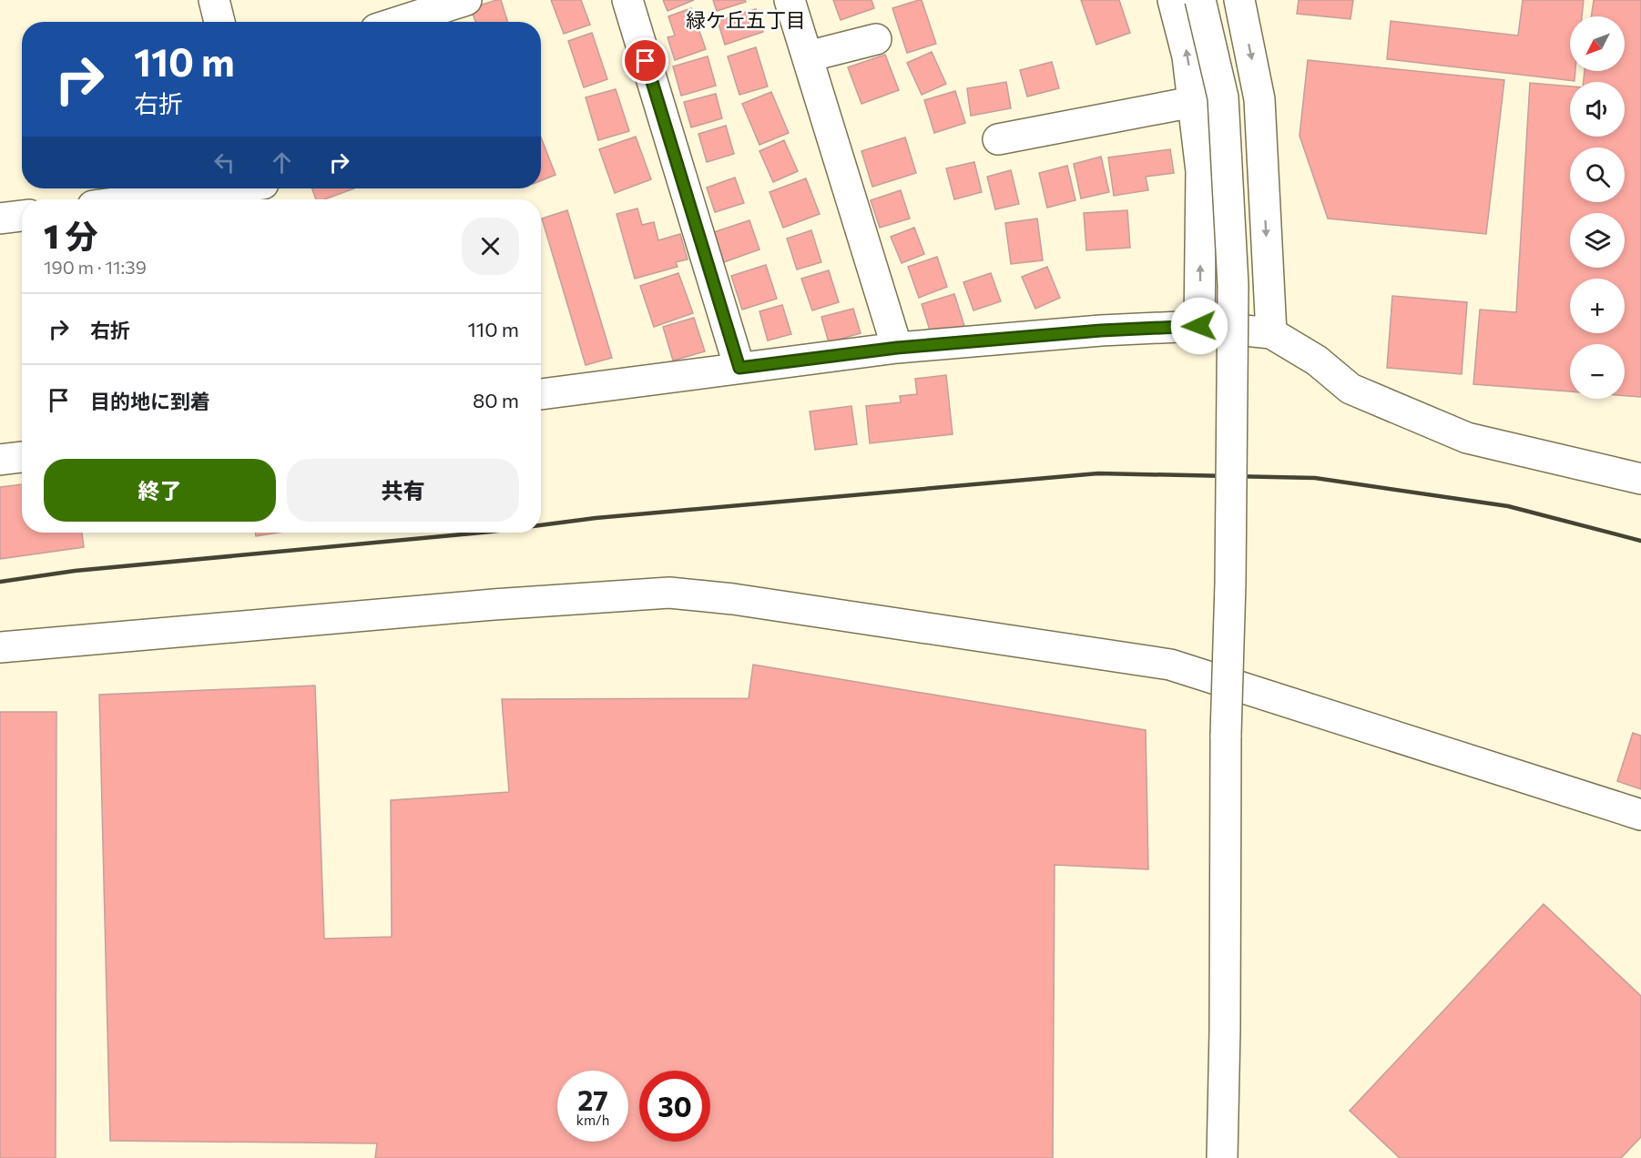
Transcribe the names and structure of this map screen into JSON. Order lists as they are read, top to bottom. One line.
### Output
{"districts":["緑ケ丘五丁目"],"north":"bottom left","page":{"map_buttons":["+","−"],"turn":["110 m","右折"],"heading":["1 分","190 m · 11:39"],"list":[{"name":"右折","value":"110 m"},{"name":"目的地に到着","value":"80 m"}],"buttons":["終了","共有"],"speed":"27 km/h","limit":"30"}}
